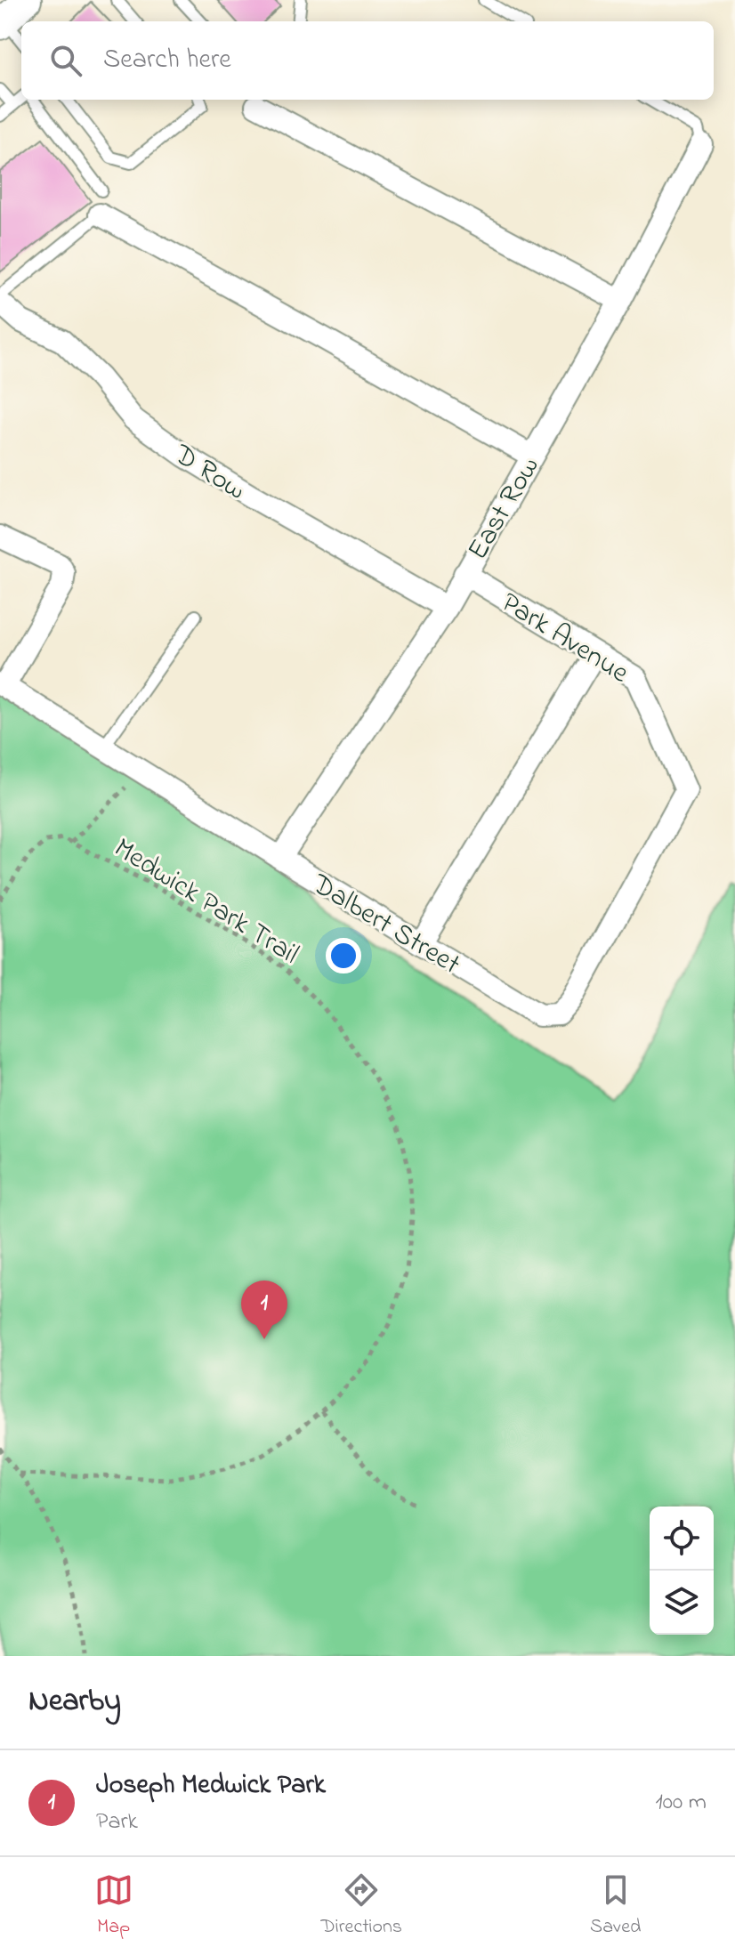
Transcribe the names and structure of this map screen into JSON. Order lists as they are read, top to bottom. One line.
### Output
{"streets":{"street":["D Row","East Row","Park Avenue","Dalbert Street"],"path":["Medwick Park Trail"]},"crossings":[["D Row","East Row"],["East Row","Park Avenue"],["East Row","Dalbert Street"],["Park Avenue","Dalbert Street"]],"page":{"search":"Search here","pins":"1","heading":"Nearby","list":[{"mark":"1","name":"Joseph Medwick Park","note":"Park","value":"100 m"}],"nav":["Map","Directions","Saved"]}}
